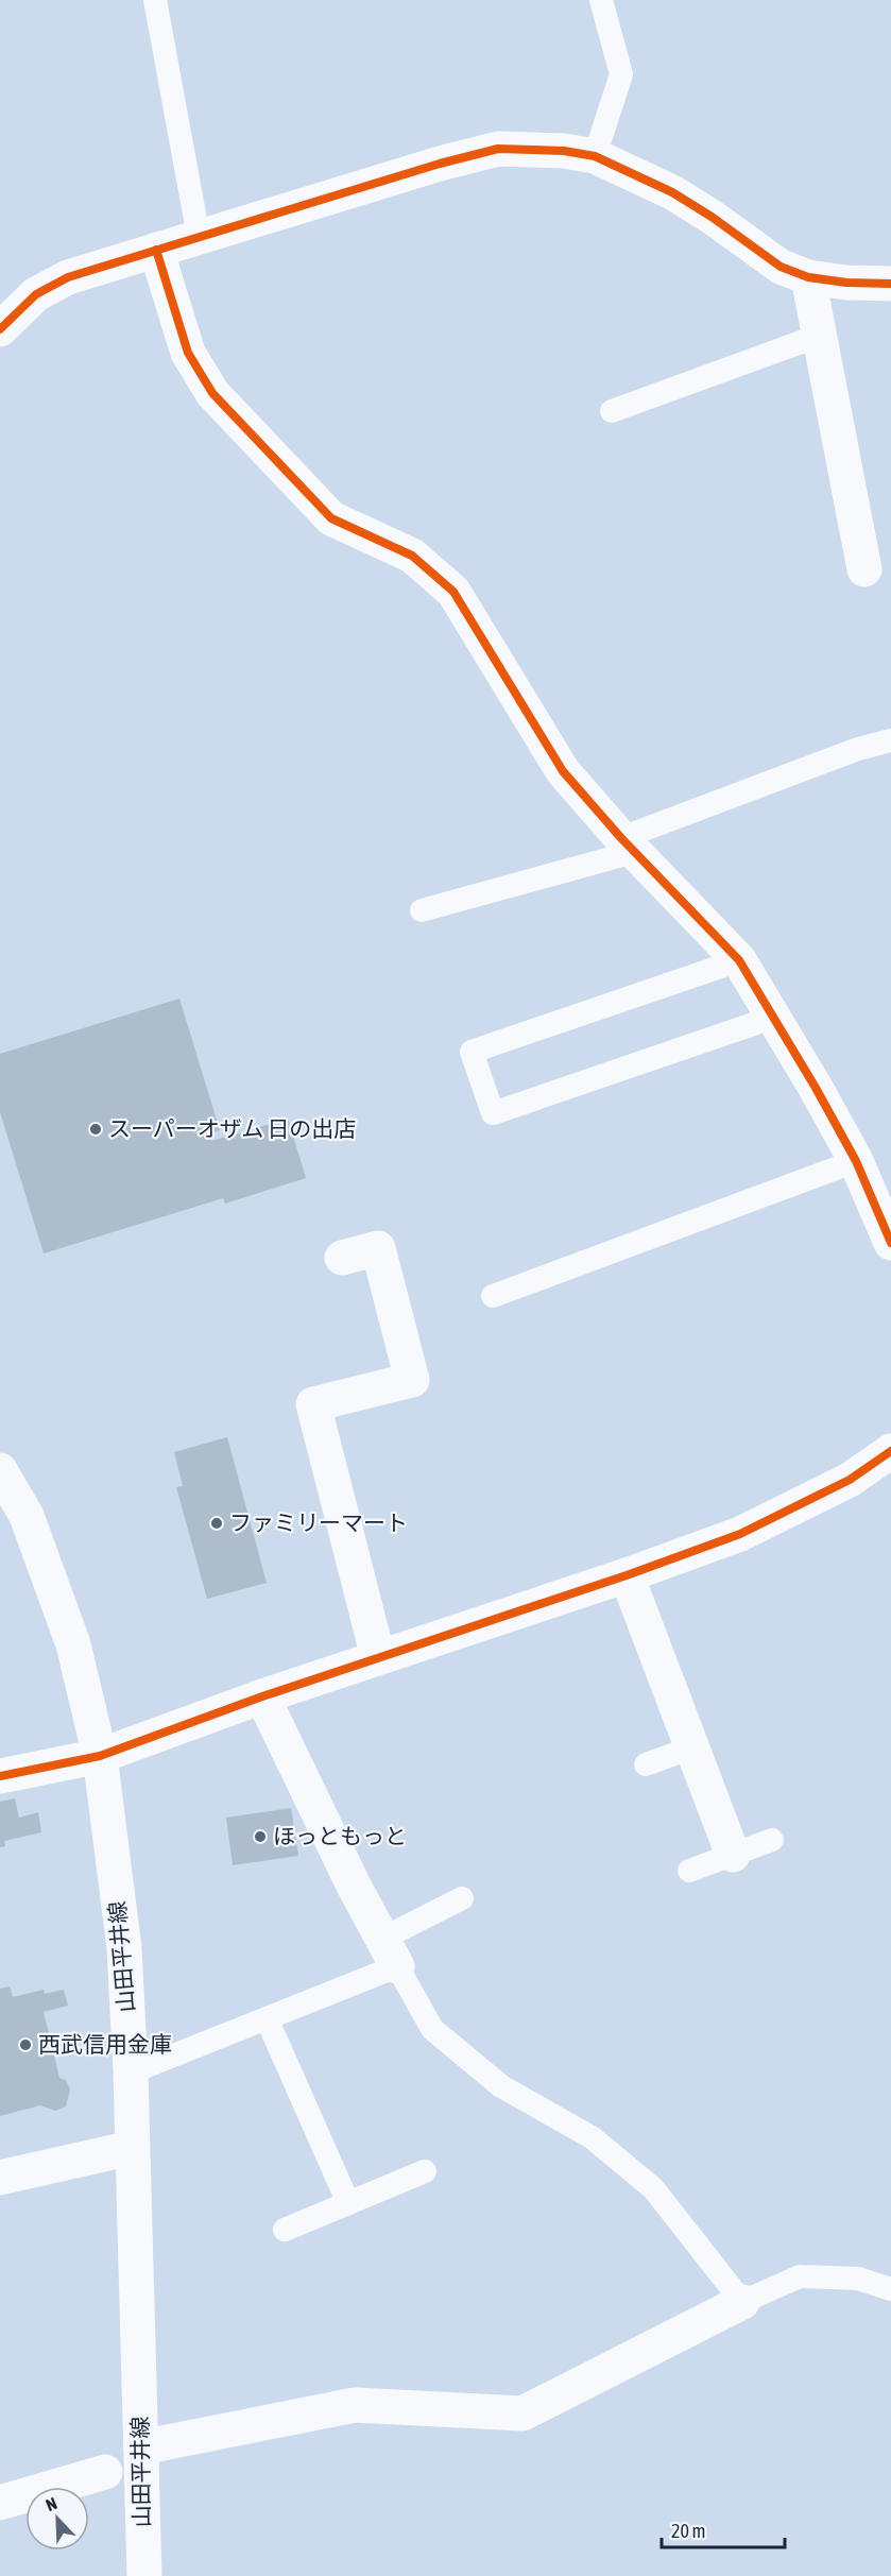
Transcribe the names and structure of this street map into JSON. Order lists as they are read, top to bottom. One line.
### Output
{"streets":{"street":["山田平井線"]},"places":["スーパーオザム 日の出店","ファミリーマート","ほっともっと","西武信用金庫"],"scale_bar":"20 m","north":"top left"}
